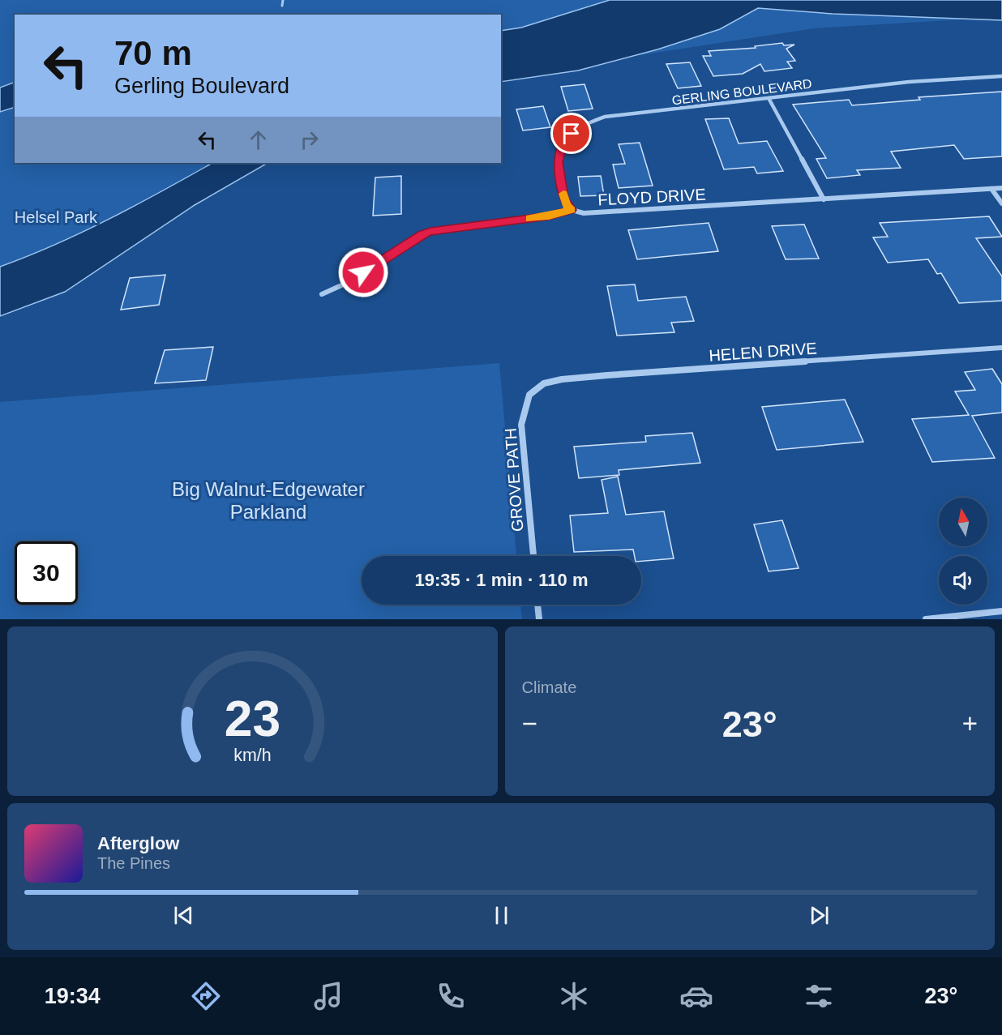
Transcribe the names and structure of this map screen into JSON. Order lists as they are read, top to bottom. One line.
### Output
{"streets":{"street":["GERLING BOULEVARD","FLOYD DRIVE","HELEN DRIVE","GROVE PATH"]},"crossings":[["GERLING BOULEVARD","FLOYD DRIVE"],["HELEN DRIVE","GROVE PATH"]],"parks":["Helsel Park","Big Walnut-Edgewater Parkland"],"north":"top","page":{"turn":["70 m","Gerling Boulevard"],"limit":"30","trip":"19:35 · 1 min · 110 m","tile":"Climate","heat":["−","23°","+"],"song":["Afterglow","The Pines"],"tabs":["19:34","23°"],"gauge":["23","km/h"]}}
